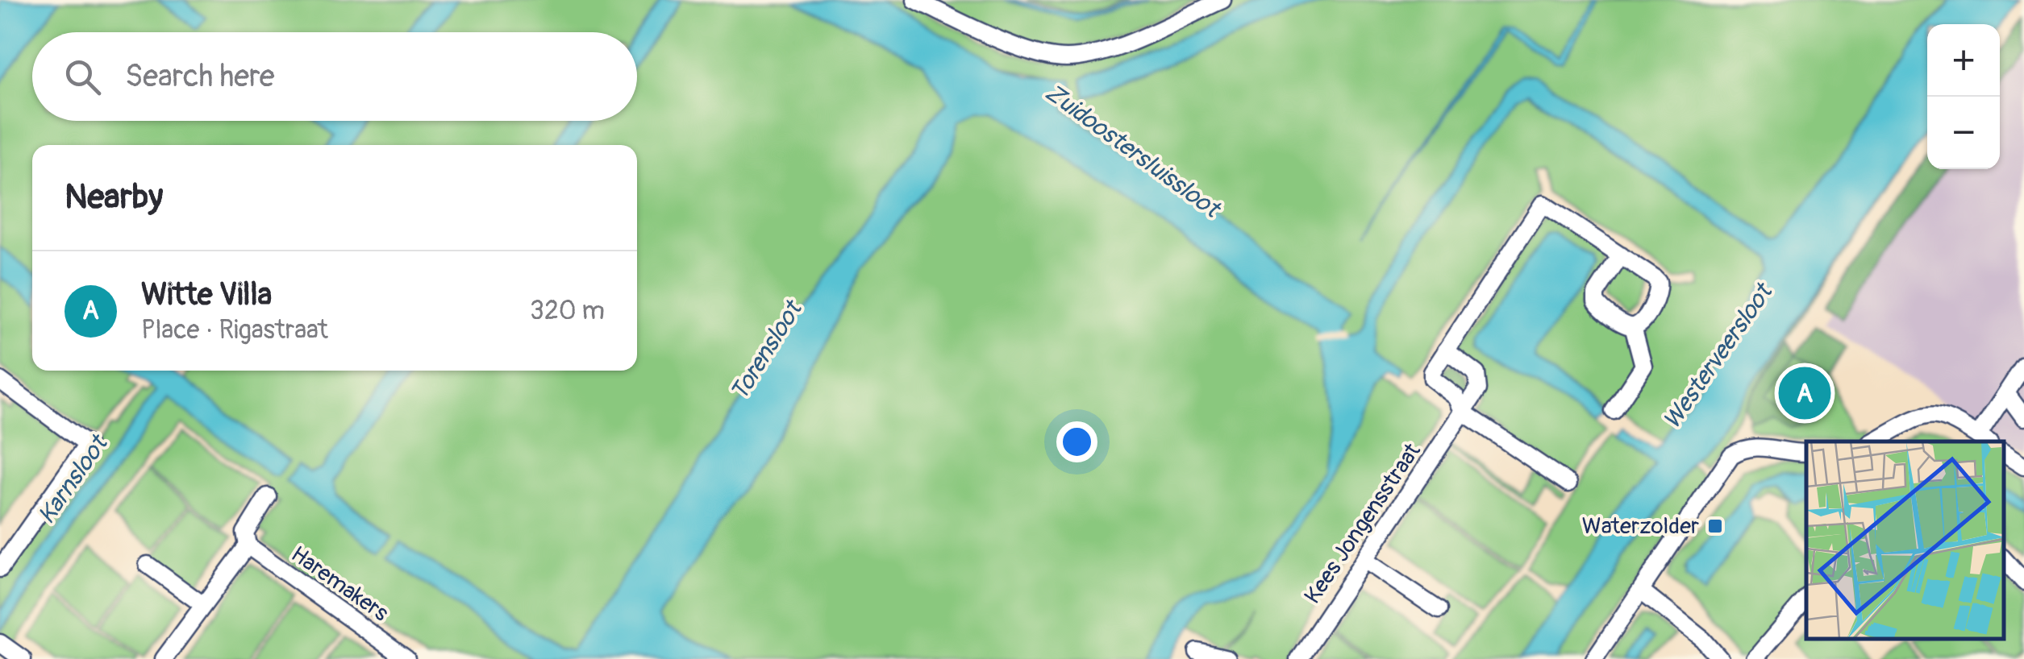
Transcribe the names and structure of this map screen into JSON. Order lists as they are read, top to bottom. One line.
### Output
{"streets":{"street":["Kees Jongensstraat","Haremakers"]},"water":["Zuidoostersluissloot","Torensloot","Westerveersloot","Karnsloot"],"places":{"transit":["Waterzolder"]},"page":{"map_buttons":["+","−"],"search":"Search here","heading":"Nearby","list":[{"mark":"A","name":"Witte Villa","note":"Place · Rigastraat","value":"320 m"}],"pins":"A"}}
